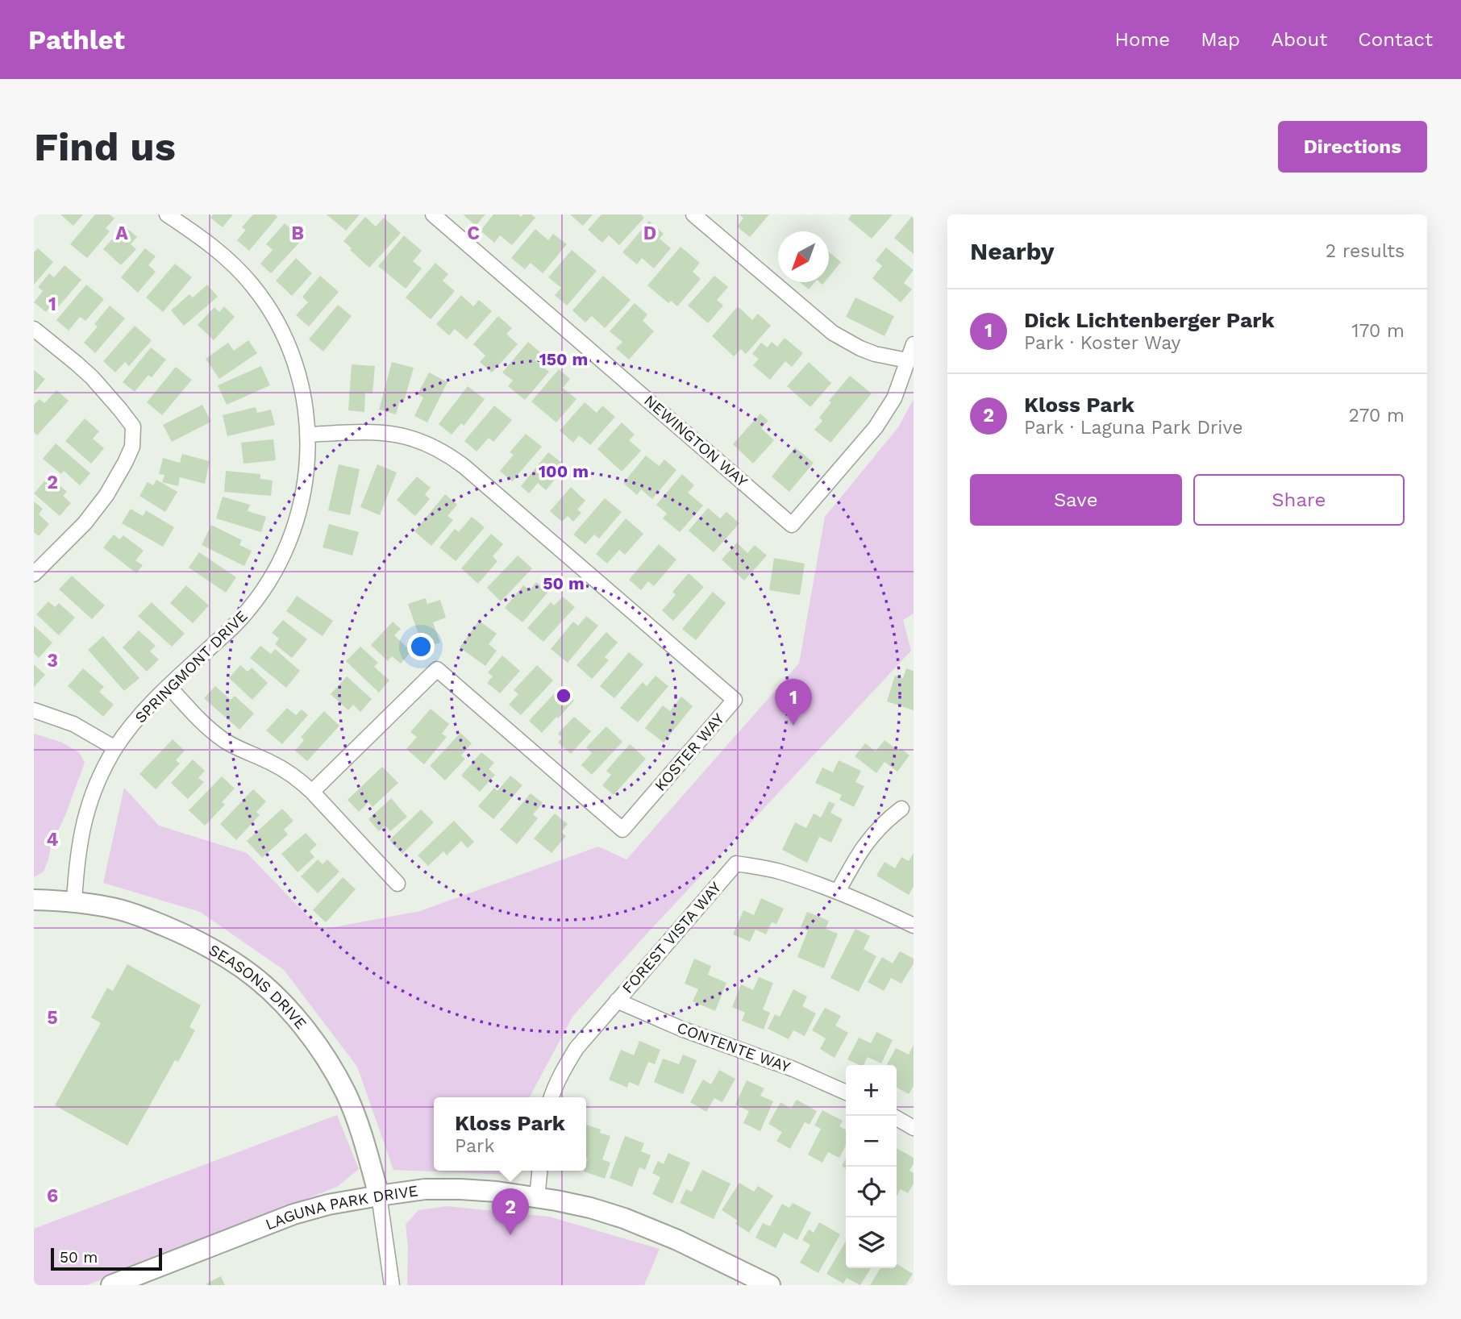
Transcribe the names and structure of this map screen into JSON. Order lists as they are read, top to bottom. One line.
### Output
{"streets":{"street":["NEWINGTON WAY","SPRINGMONT DRIVE","KOSTER WAY","FOREST VISTA WAY","SEASONS DRIVE","CONTENTE WAY","LAGUNA PARK DRIVE"]},"crossings":[["SPRINGMONT DRIVE","KOSTER WAY"],["SPRINGMONT DRIVE","SEASONS DRIVE"],["FOREST VISTA WAY","CONTENTE WAY"],["SEASONS DRIVE","LAGUNA PARK DRIVE"]],"scale_bar":"50 m","north":"bottom left","page":{"header":"Pathlet","nav":["Home","Map","About","Contact"],"buttons":["Directions",["Save","Share"]],"title":"Find us","heading":["Nearby","2 results"],"list":[{"mark":"1","name":"Dick Lichtenberger Park","note":"Park · Koster Way","value":"170 m"},{"mark":"2","name":"Kloss Park","note":"Park · Laguna Park Drive","value":"270 m"}],"pins":["1","2"],"map_buttons":["+","−"],"popup":["Kloss Park","Park"],"scale":"50 m"},"grid":{"columns":["A","B","C","D"],"rows":["1","2","3","4","5","6"]},"rings":["150 m","100 m","50 m"]}
